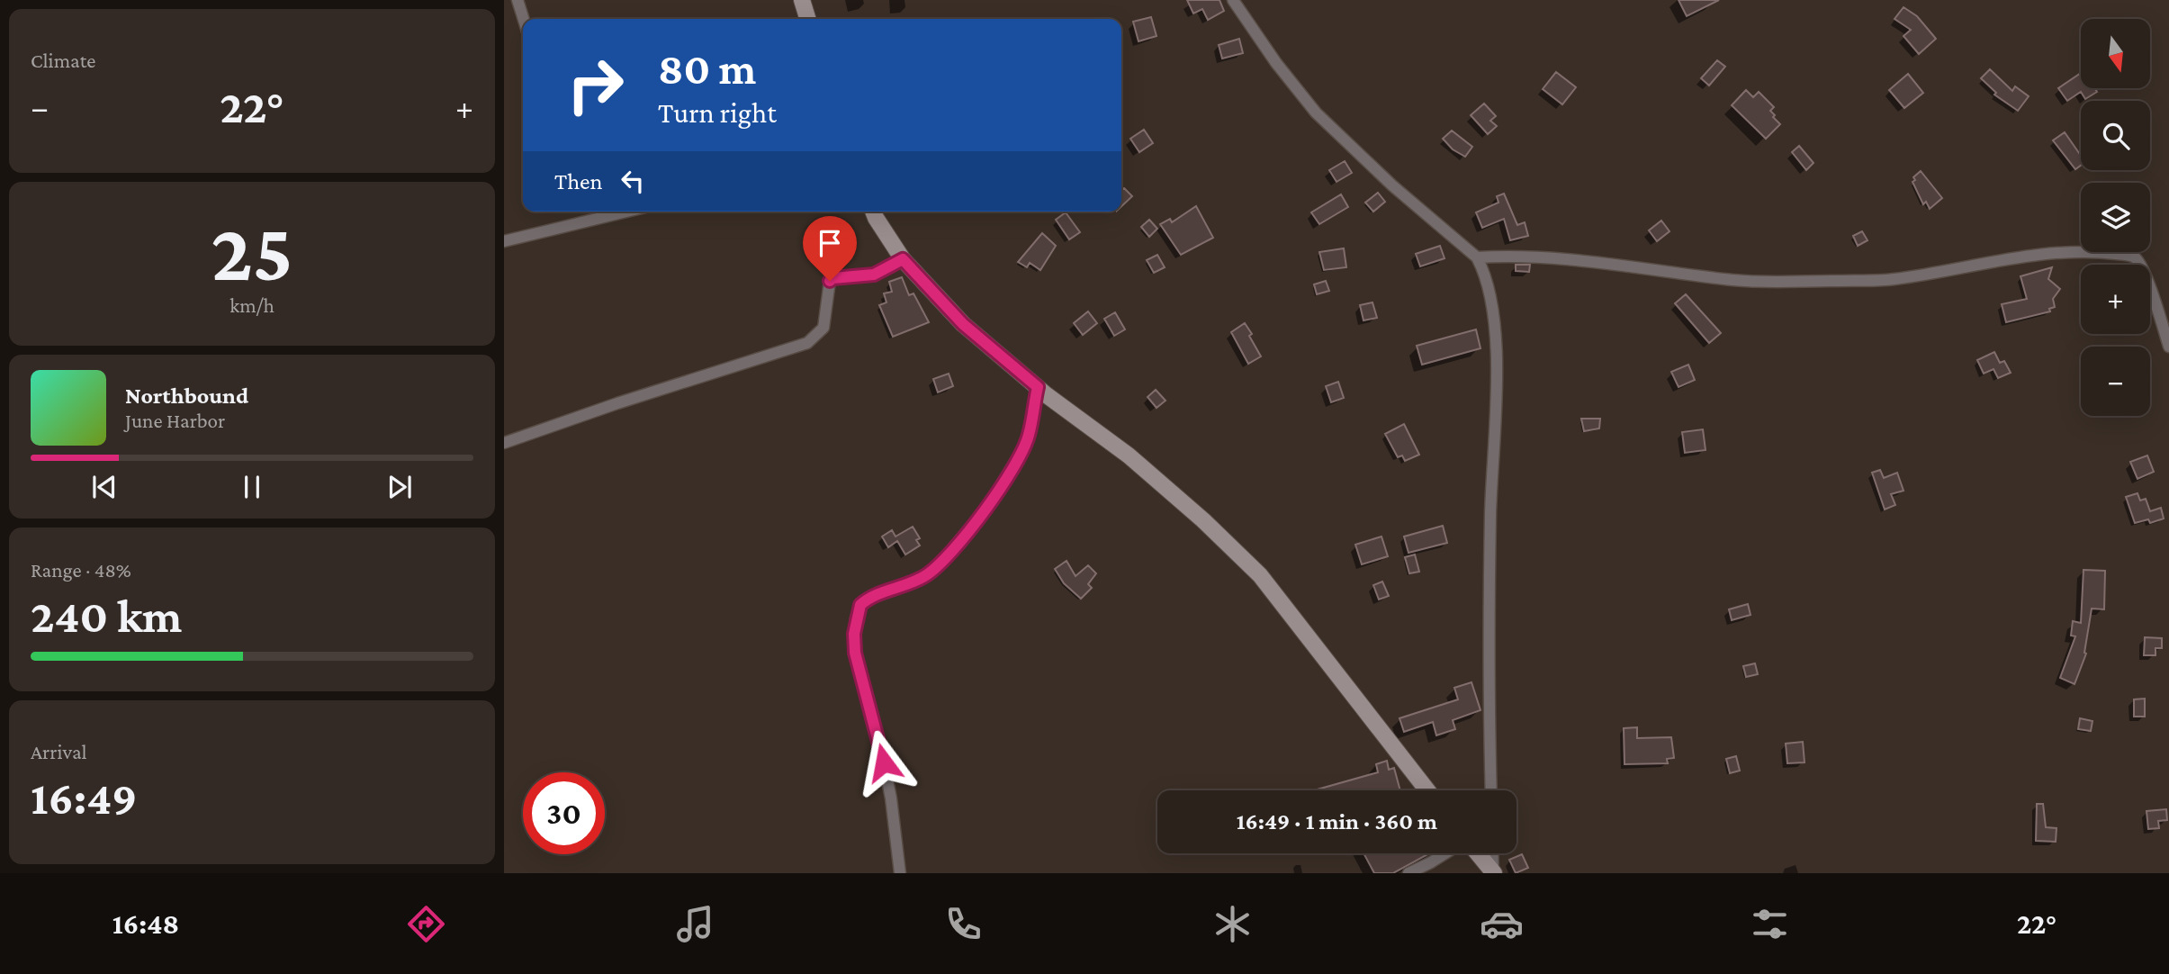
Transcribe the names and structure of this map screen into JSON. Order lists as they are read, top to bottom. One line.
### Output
{"north":"bottom","page":{"tile":["Climate",["25","km/h"],["Range · 48%","240 km"],["Arrival","16:49"]],"map_buttons":["+","−"],"turn":["80 m","Turn right"],"heat":["−","22°","+"],"then":"Then","song":["Northbound","June Harbor"],"limit":"30","trip":"16:49 · 1 min · 360 m","tabs":["16:48","22°"]}}
